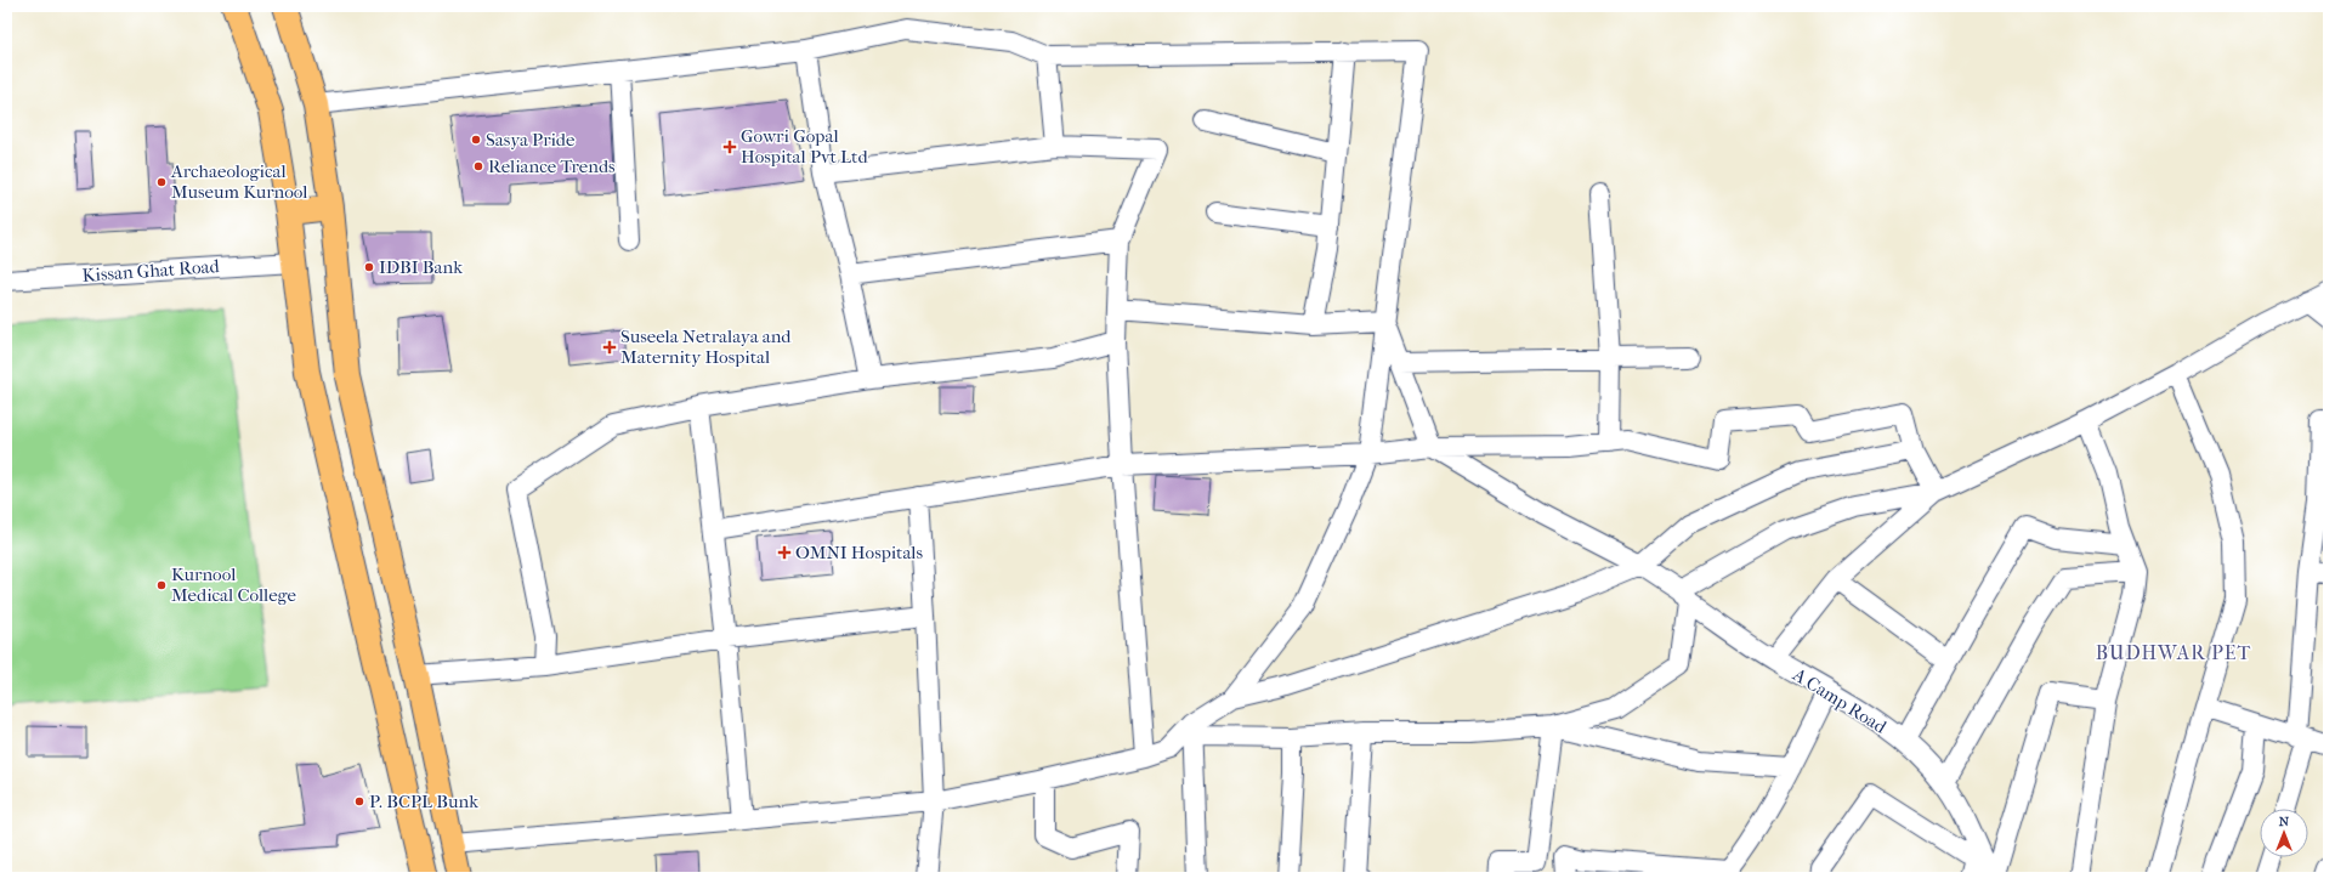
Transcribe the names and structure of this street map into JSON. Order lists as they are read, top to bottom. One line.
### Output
{"streets":{"street":["Kissan Ghat Road","A Camp Road"]},"districts":["BUDHWAR PET"],"places":{"other":["Sasya Pride","Reliance Trends","Archaeological Museum Kurnool","IDBI Bank","Kurnool Medical College","P. BCPL Bunk"],"health":["Gowri Gopal Hospital Pvt Ltd","Suseela Netralaya and Maternity Hospital","OMNI Hospitals"]},"north":"top"}
